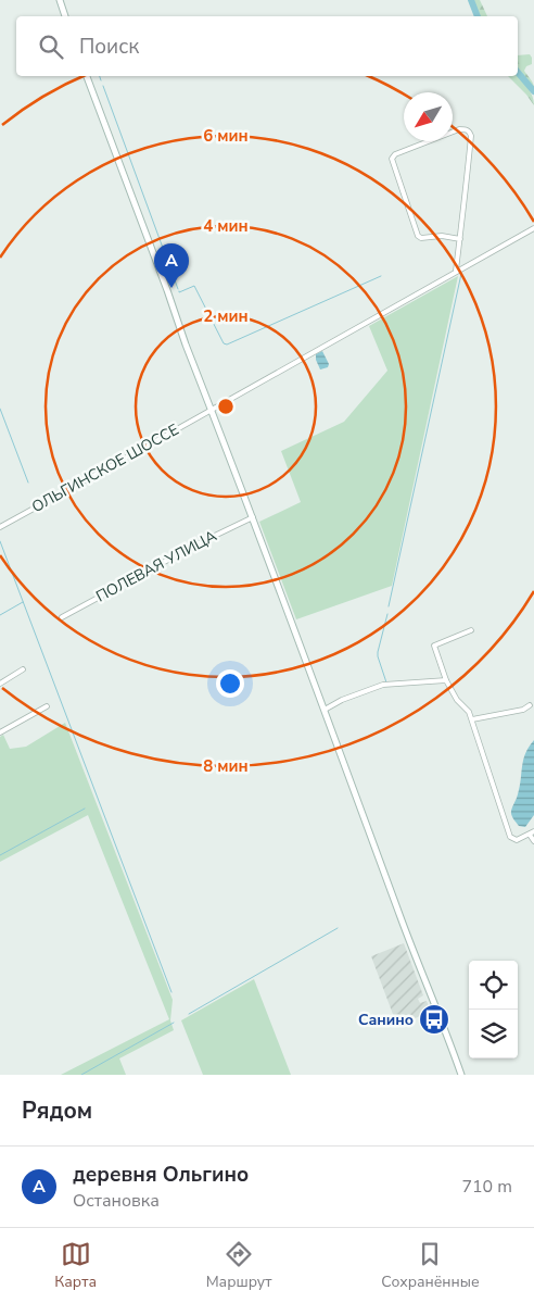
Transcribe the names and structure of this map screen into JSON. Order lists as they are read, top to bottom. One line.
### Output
{"streets":{"street":["ОЛЬГИНСКОЕ ШОССЕ","ПОЛЕВАЯ УЛИЦА"]},"places":{"bus stop":["Санино"]},"north":"bottom left","page":{"search":"Поиск","pins":"A","heading":"Рядом","list":[{"mark":"A","name":"деревня Ольгино","note":"Остановка","value":"710 m"}],"nav":["Карта","Маршрут","Сохранённые"]},"rings":["6 мин","4 мин","2 мин","8 мин"]}
